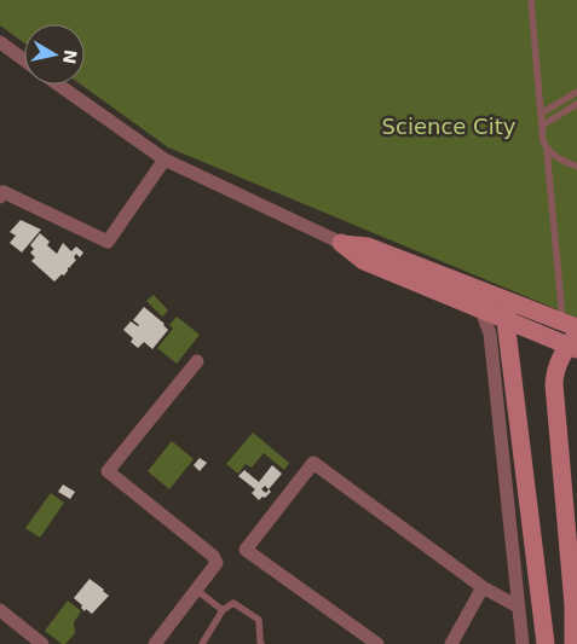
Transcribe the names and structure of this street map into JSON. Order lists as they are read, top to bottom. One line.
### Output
{"parks":["Science City"],"north":"right"}
